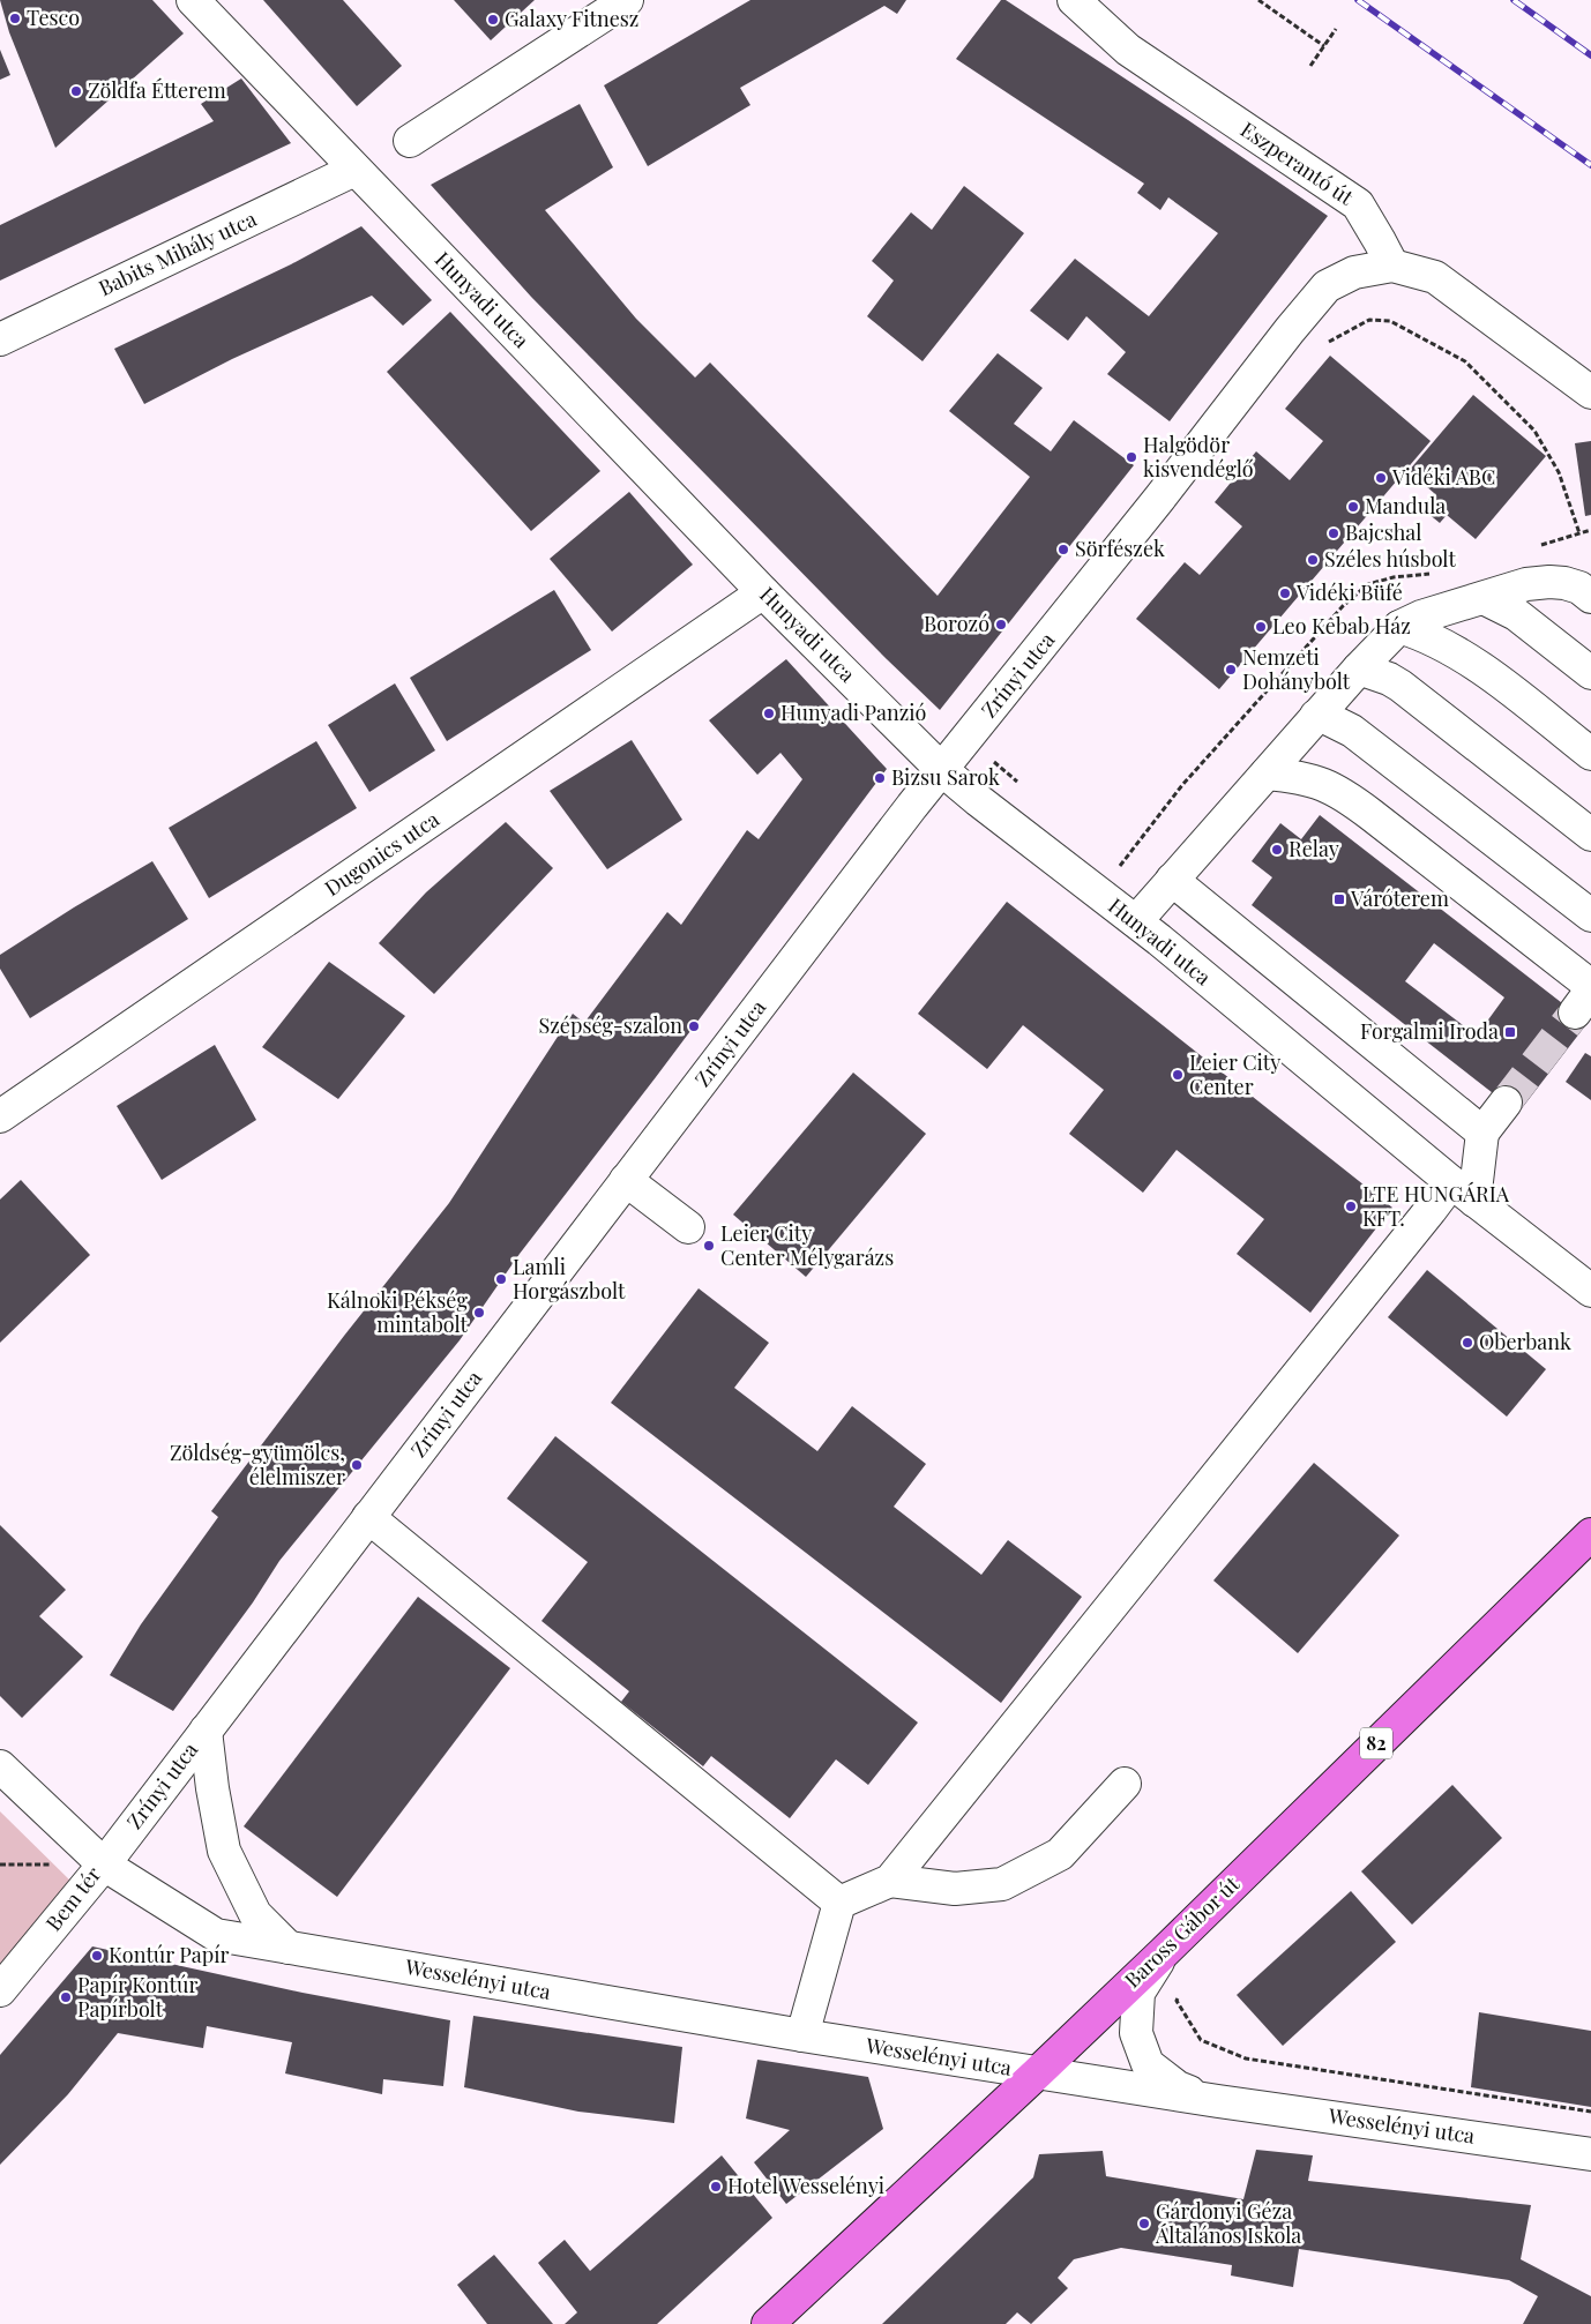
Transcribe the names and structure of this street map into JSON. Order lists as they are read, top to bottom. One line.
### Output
{"streets":{"main road":["82","Baross Gábor út"],"street":["Eszperantó út","Babits Mihály utca","Hunyadi utca","Zrínyi utca","Dugonics utca","Bem tér","Wesselényi utca"]},"crossings":[["Eszperantó út","Zrínyi utca"],["Babits Mihály utca","Hunyadi utca"],["Hunyadi utca","Zrínyi utca"],["Hunyadi utca","Dugonics utca"],["Zrínyi utca","Bem tér"],["Zrínyi utca","Wesselényi utca"],["Bem tér","Wesselényi utca"],["Baross Gábor út","Wesselényi utca"]],"places":{"other":["Tesco","Galaxy Fitnesz","Zöldfa Étterem","Halgödör kisvendéglő","Vidéki ABC","Mandula","Bajcshal","Sörfészek","Széles húsbolt","Vidéki Büfé","Borozó","Leo Kebab Ház","Nemzeti Dohánybolt","Hunyadi Panzió","Bizsu Sarok","Relay","Szépség-szalon","Leier City Center","LTE HUNGÁRIA KFT.","Leier City Center Mélygarázs","Lamli Horgászbolt","Kálnoki Pékség mintabolt","Oberbank","Zöldség-gyümölcs, élelmiszer","Kontúr Papír","Papír Kontúr Papírbolt","Hotel Wesselényi","Gárdonyi Géza Általános Iskola"],"transit":["Váróterem","Forgalmi Iroda"]}}
